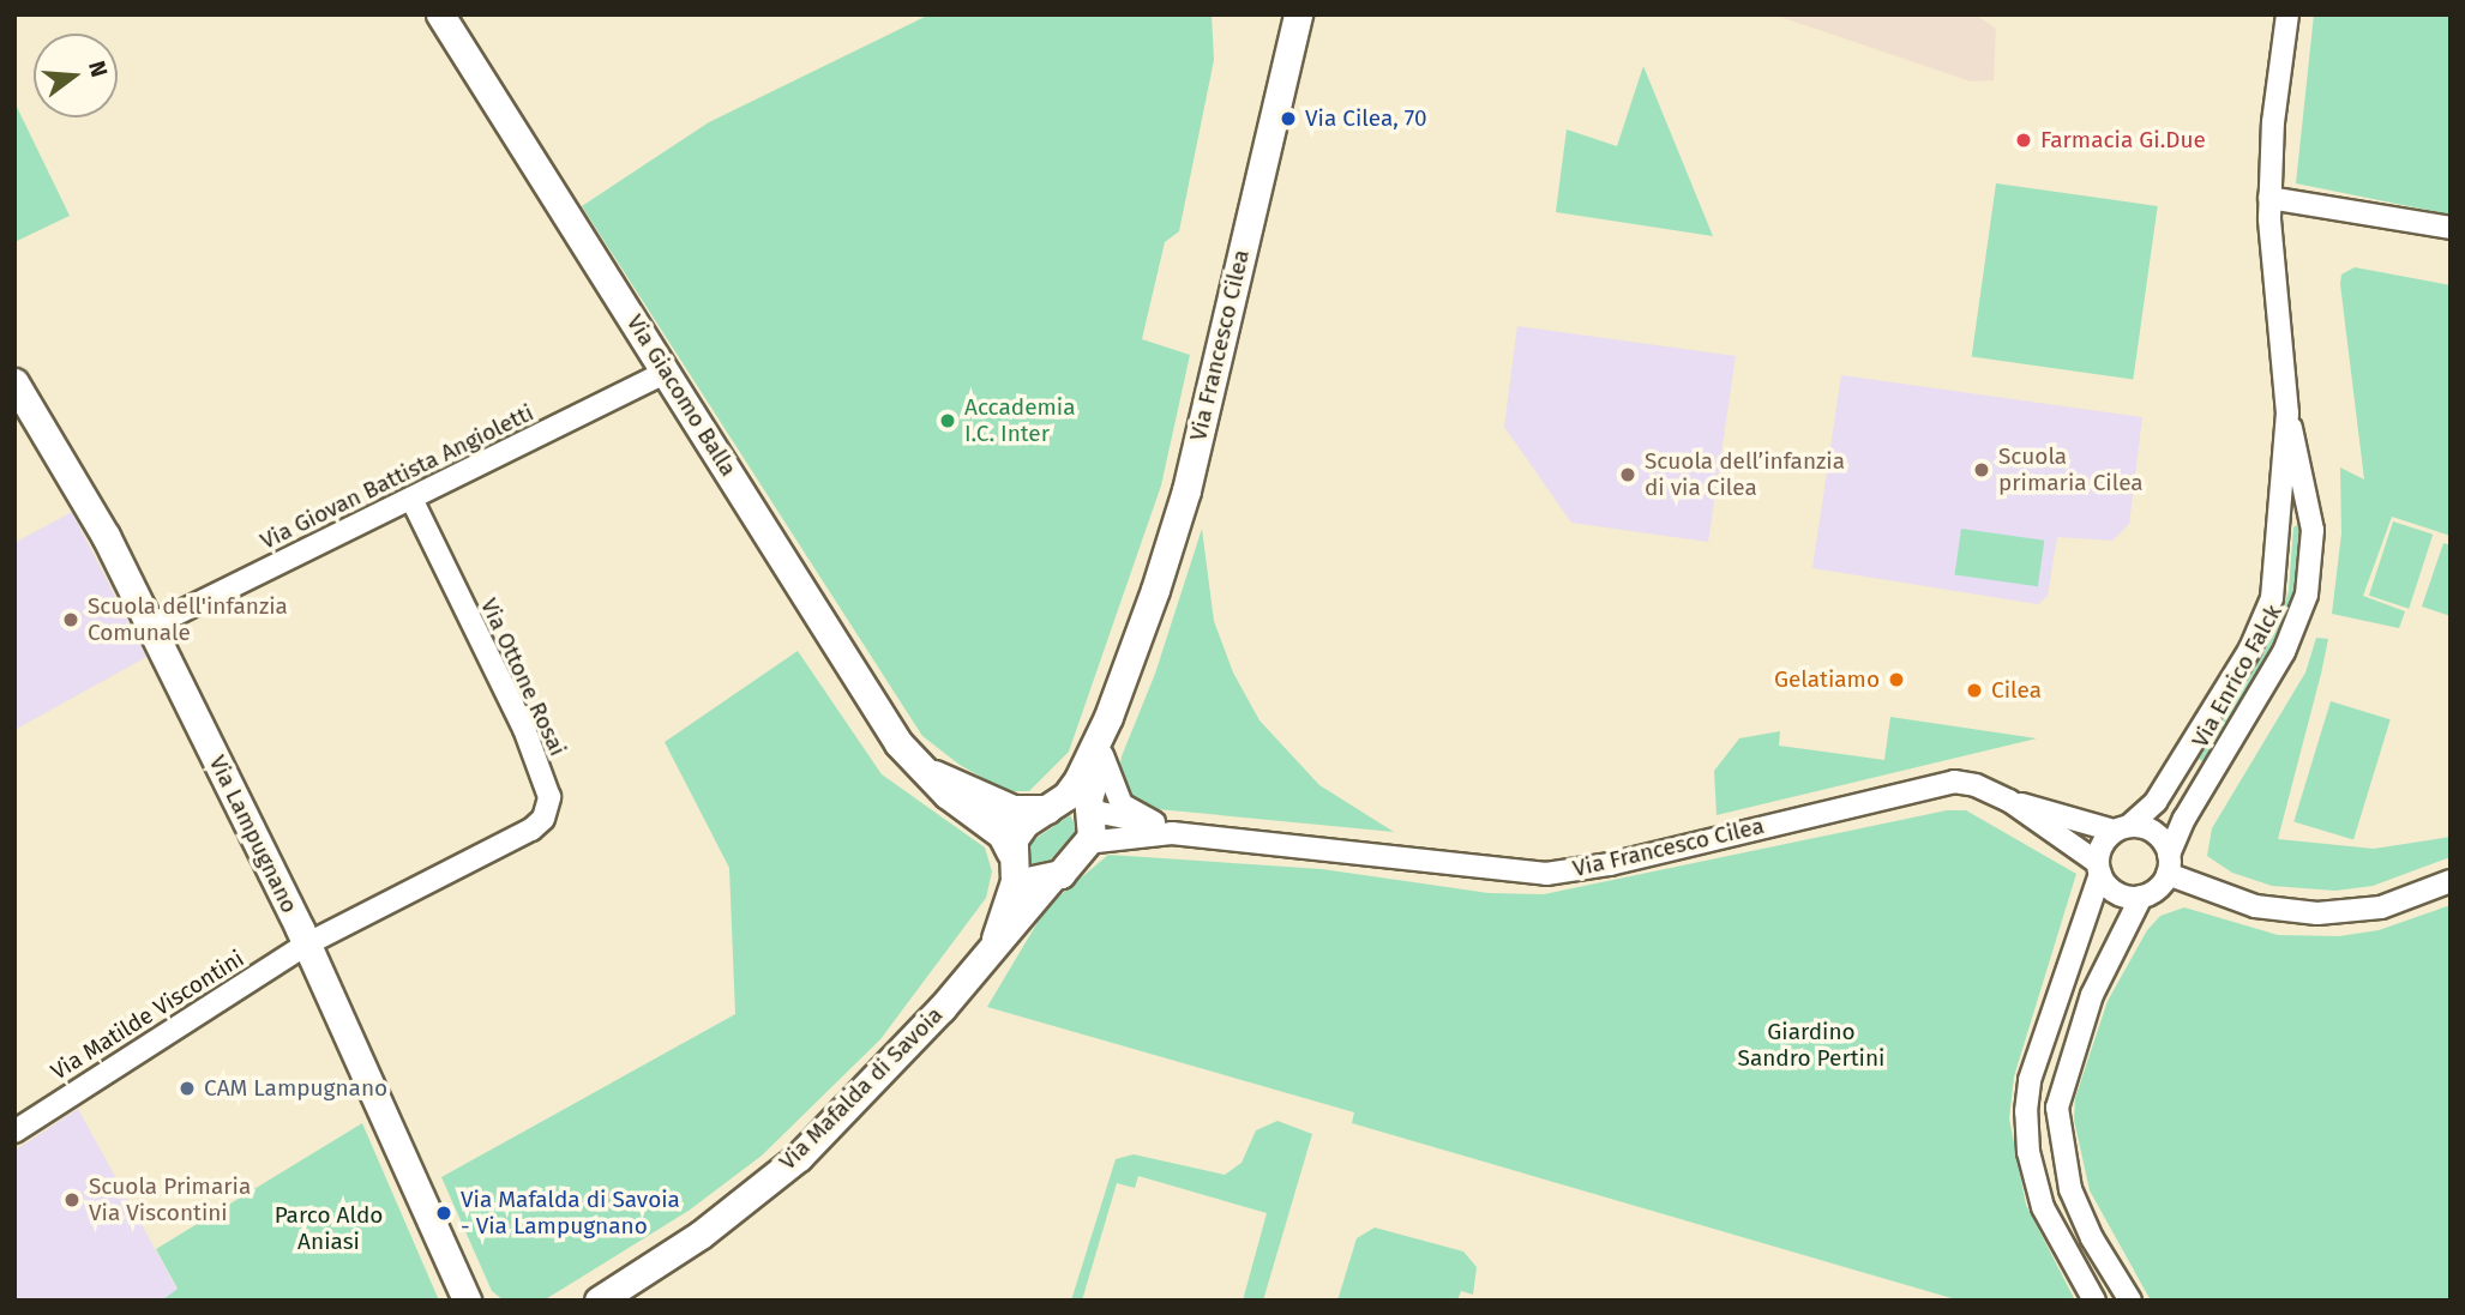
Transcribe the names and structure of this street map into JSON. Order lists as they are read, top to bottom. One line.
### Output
{"streets":{"street":["Via Francesco Cilea","Via Giacomo Balla","Via Giovan Battista Angioletti","Via Enrico Falck","Via Ottone Rosai","Via Lampugnano","Via Matilde Viscontini","Via Mafalda di Savoia"]},"crossings":[["Via Francesco Cilea","Via Giacomo Balla"],["Via Francesco Cilea","Via Enrico Falck"],["Via Francesco Cilea","Via Mafalda di Savoia"],["Via Giacomo Balla","Via Giovan Battista Angioletti"],["Via Giacomo Balla","Via Mafalda di Savoia"],["Via Giovan Battista Angioletti","Via Ottone Rosai"],["Via Giovan Battista Angioletti","Via Lampugnano"],["Via Ottone Rosai","Via Lampugnano"],["Via Ottone Rosai","Via Matilde Viscontini"],["Via Lampugnano","Via Matilde Viscontini"]],"parks":["Giardino Sandro Pertini","Parco Aldo Aniasi"],"places":["Via Cilea, 70","Farmacia Gi.Due","Accademia I.C. Inter","Scuola primaria Cilea","Scuola dell’infanzia di via Cilea","Scuola dell'infanzia Comunale","Gelatiamo","Cilea","CAM Lampugnano","Scuola Primaria Via Viscontini","Via Mafalda di Savoia - Via Lampugnano"],"north":"right"}
